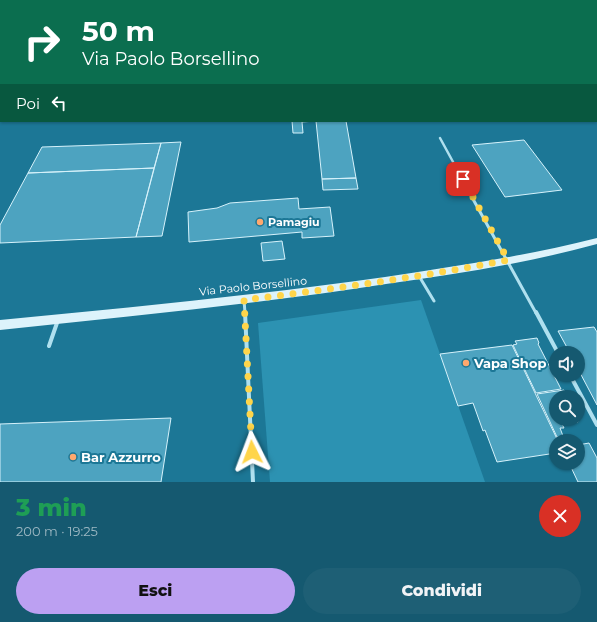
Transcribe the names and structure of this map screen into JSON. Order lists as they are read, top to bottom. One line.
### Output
{"streets":{"main road":["Via Paolo Borsellino"]},"places":["Pamagiu","Vapa Shop","Bar Azzurro"],"page":{"turn":["50 m","Via Paolo Borsellino"],"then":"Poi","heading":["3 min","200 m · 19:25"],"buttons":["Esci","Condividi"]}}
